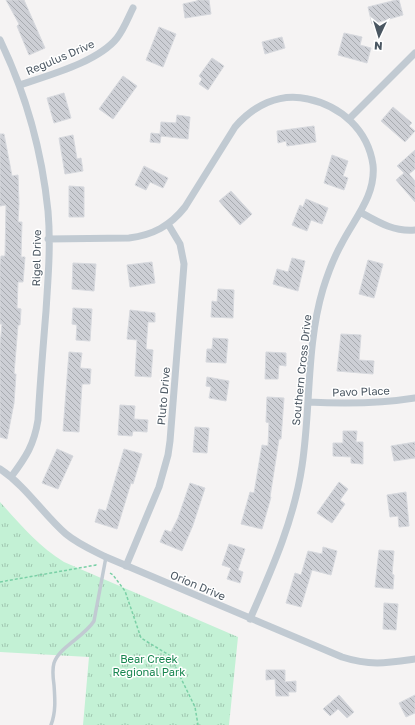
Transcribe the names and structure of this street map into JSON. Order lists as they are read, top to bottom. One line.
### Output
{"streets":{"street":["Regulus Drive","Rigel Drive","Southern Cross Drive","Pavo Place","Pluto Drive","Orion Drive"]},"crossings":[["Regulus Drive","Rigel Drive"],["Rigel Drive","Southern Cross Drive"],["Rigel Drive","Orion Drive"],["Southern Cross Drive","Pavo Place"],["Southern Cross Drive","Pluto Drive"],["Southern Cross Drive","Orion Drive"],["Pluto Drive","Orion Drive"]],"parks":["Bear Creek Regional Park"],"north":"bottom"}
